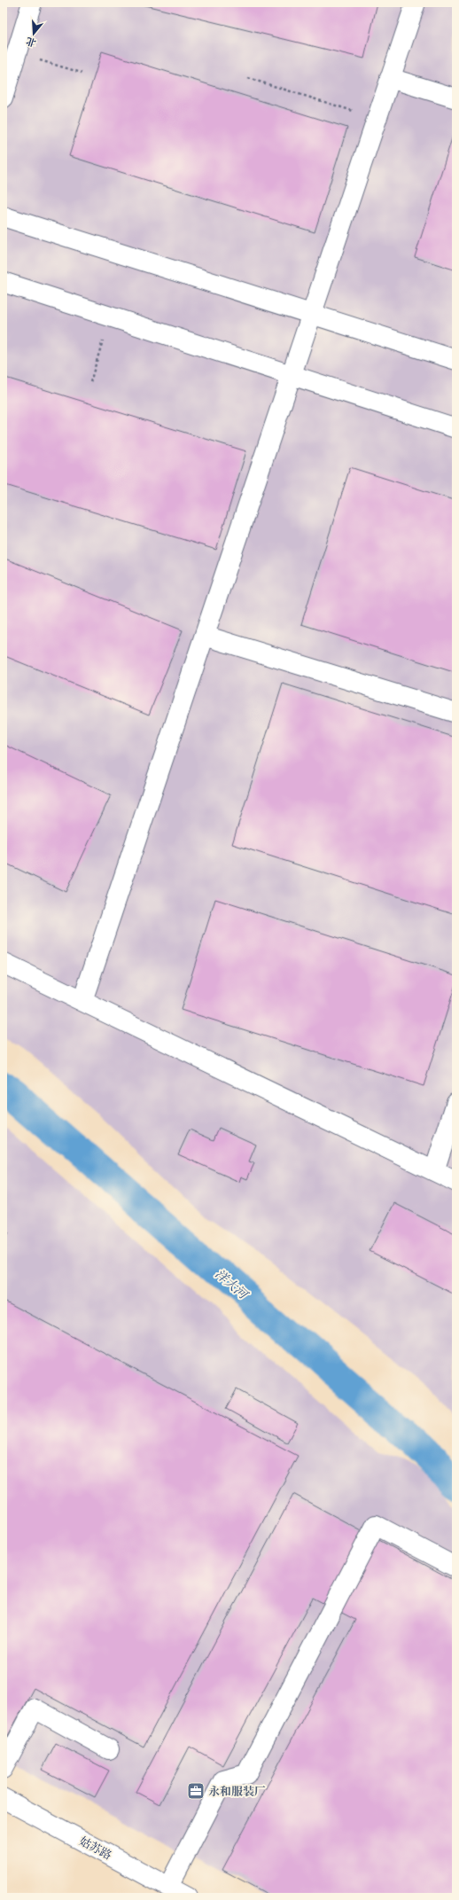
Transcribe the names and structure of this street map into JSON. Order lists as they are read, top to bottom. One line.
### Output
{"streets":{"street":["姑苏路"]},"water":["洋大河"],"places":{"office":["永和服装厂"]},"north":"bottom"}
